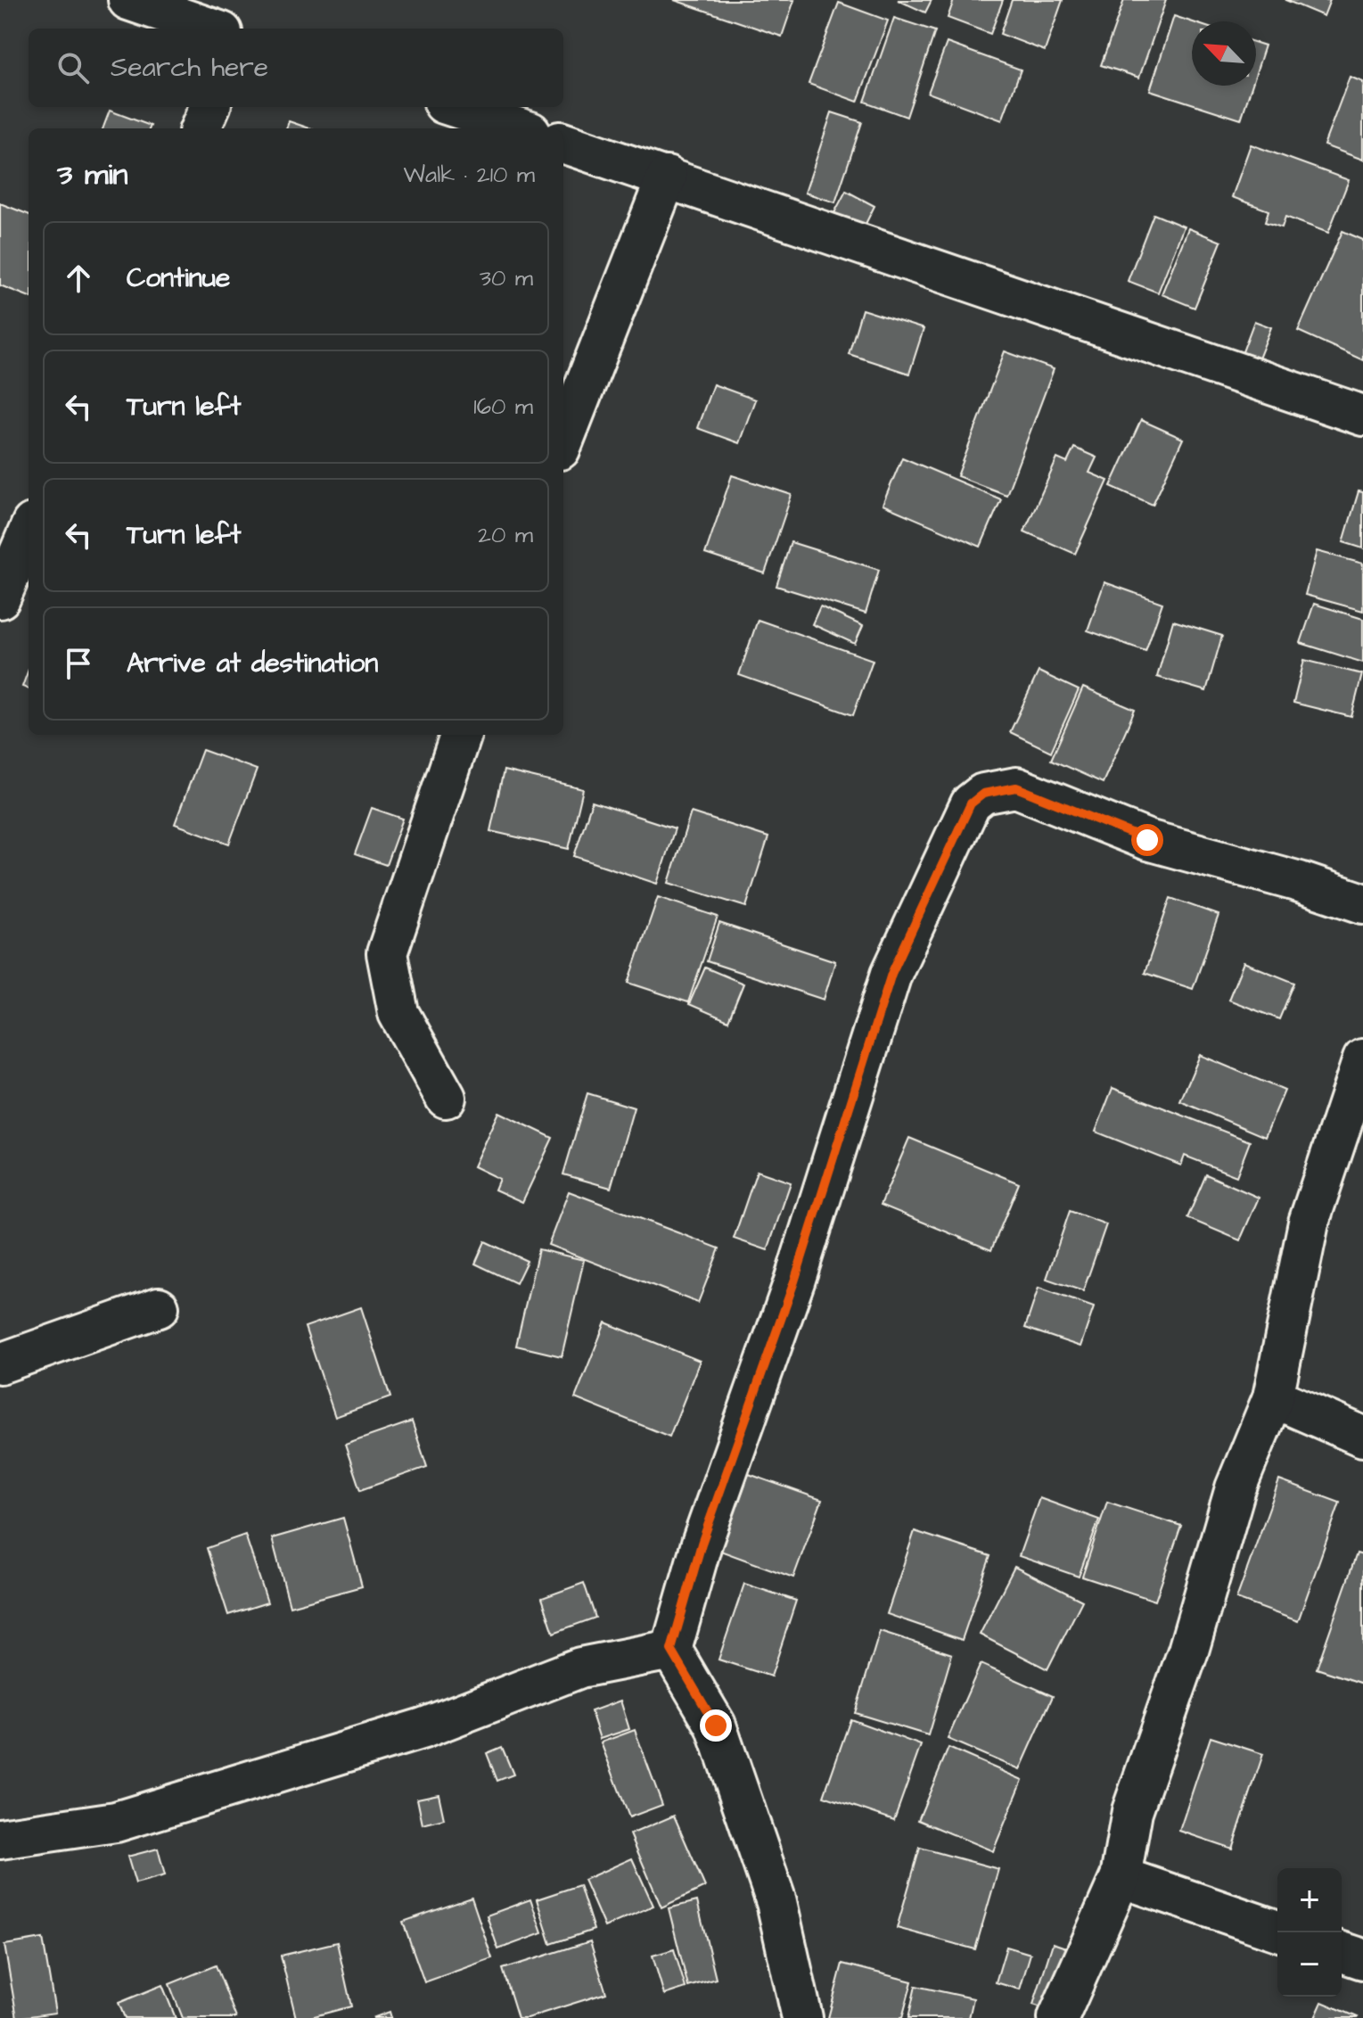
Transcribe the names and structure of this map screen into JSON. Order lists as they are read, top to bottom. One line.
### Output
{"north":"top left","page":{"search":"Search here","heading":["3 min","Walk · 210 m"],"list":[["Continue","30 m"],["Turn left","160 m"],["Turn left","20 m"],"Arrive at destination"],"map_buttons":["+","−"]}}
